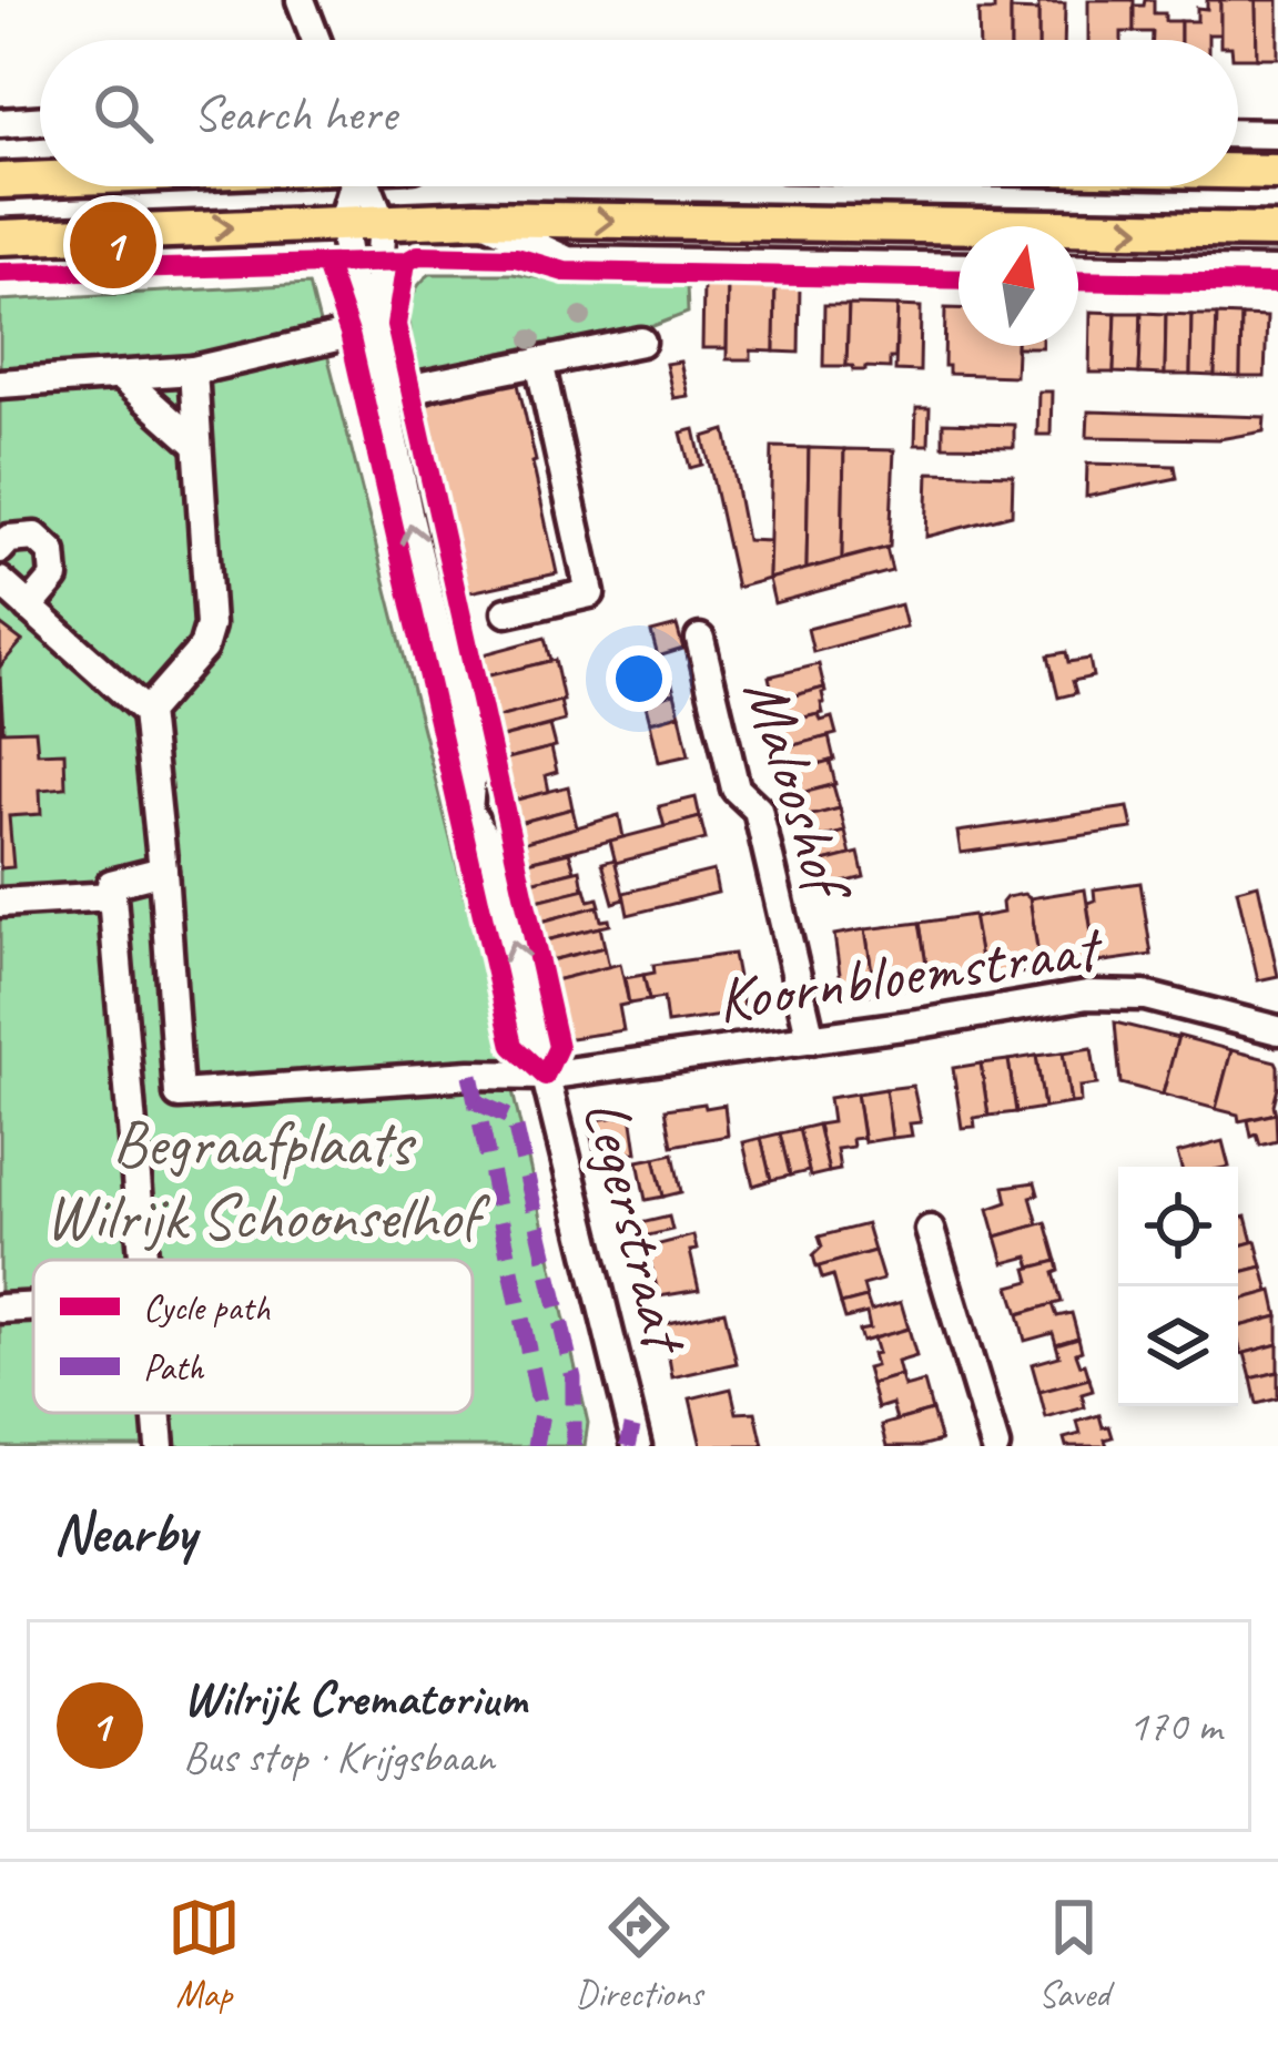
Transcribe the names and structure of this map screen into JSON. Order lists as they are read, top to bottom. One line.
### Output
{"streets":{"street":["Malooshof","Koornbloemstraat","Legerstraat"]},"crossings":[["Malooshof","Koornbloemstraat"],["Koornbloemstraat","Legerstraat"]],"one_way":["Legerstraat"],"parks":["Begraafplaats Wilrijk Schoonselhof"],"legend":["Cycle path","Path"],"north":"top","page":{"search":"Search here","pins":"1","heading":"Nearby","list":[{"mark":"1","name":"Wilrijk Crematorium","note":"Bus stop · Krijgsbaan","value":"170 m"}],"nav":["Map","Directions","Saved"]}}
